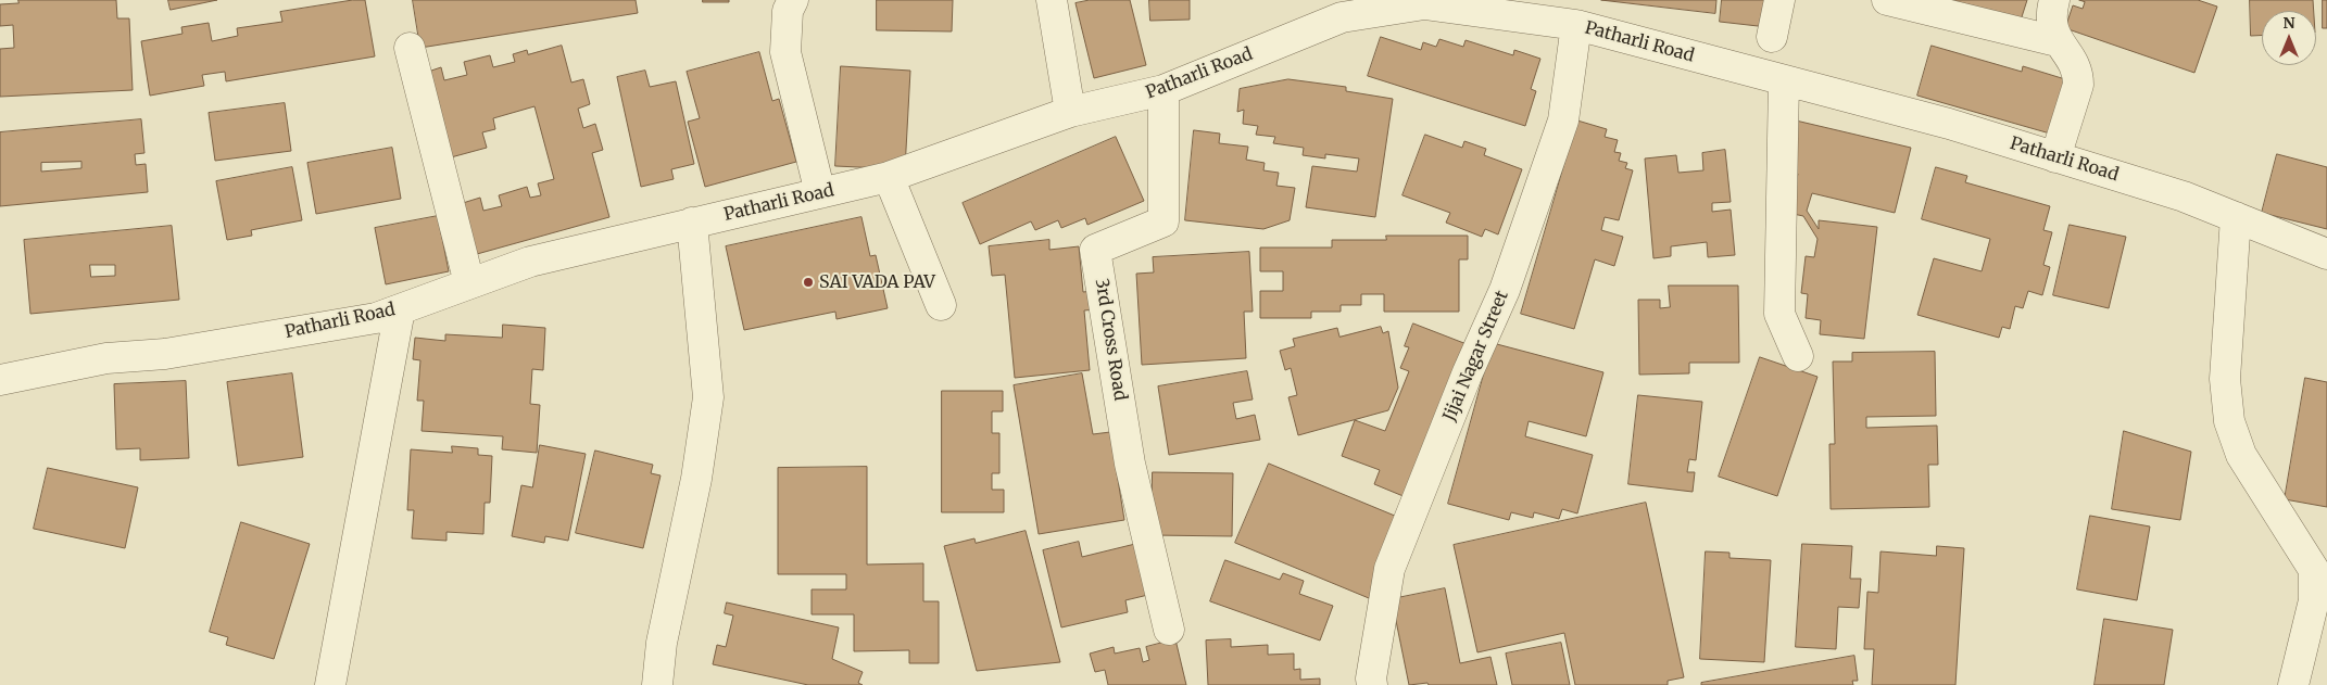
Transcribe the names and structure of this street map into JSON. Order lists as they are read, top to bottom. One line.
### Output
{"streets":{"street":["Patharli Road","3rd Cross Road","Jijai Nagar Street"]},"crossings":[["Patharli Road","3rd Cross Road"],["Patharli Road","Jijai Nagar Street"]],"places":["SAI VADA PAV"],"north":"top"}
